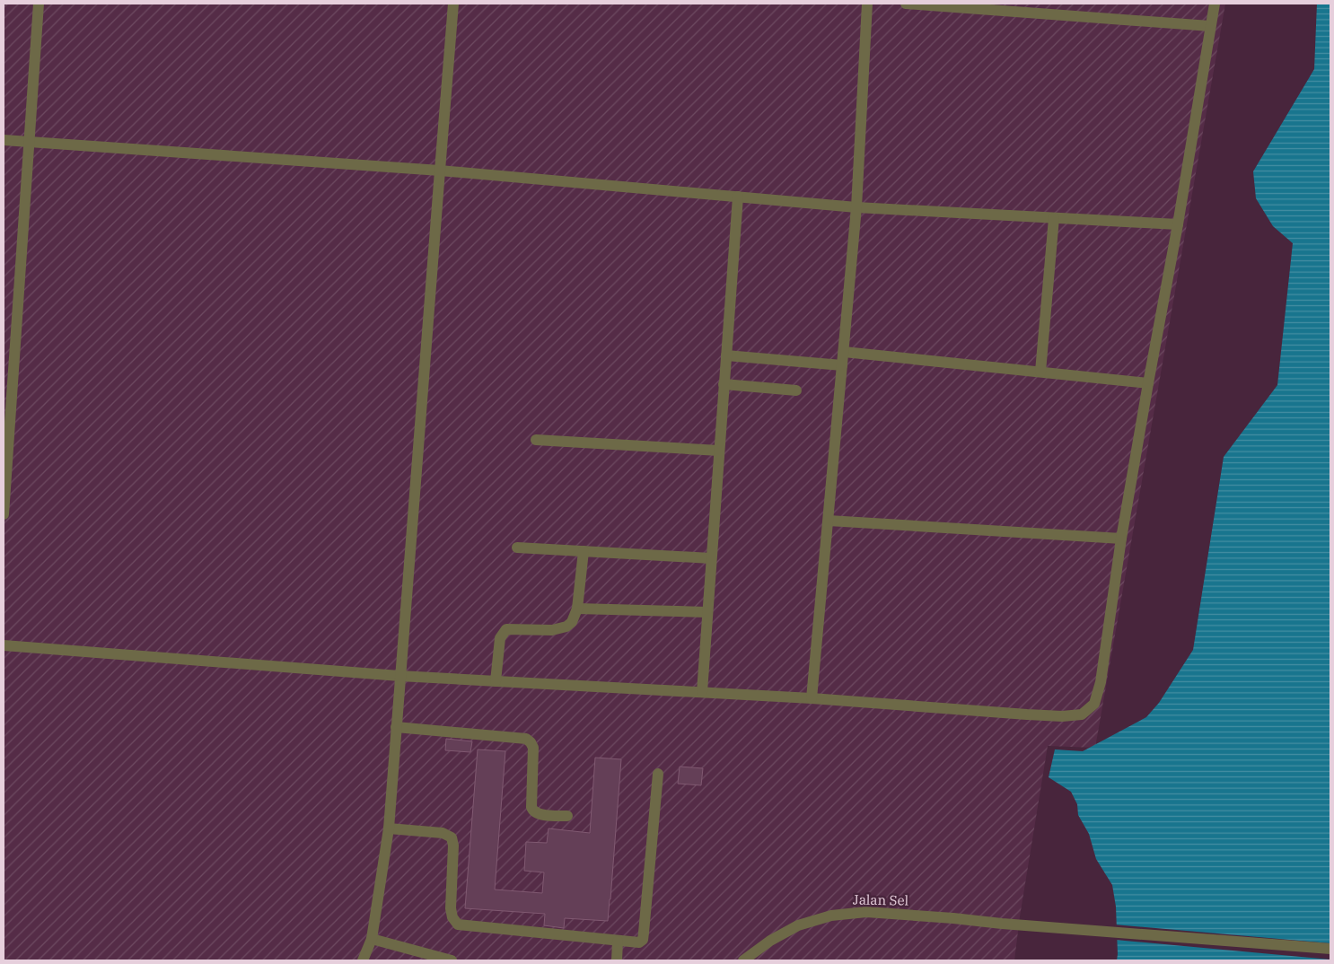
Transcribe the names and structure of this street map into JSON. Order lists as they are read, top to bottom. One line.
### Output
{"streets":{"street":["Jalan Sel"]}}
